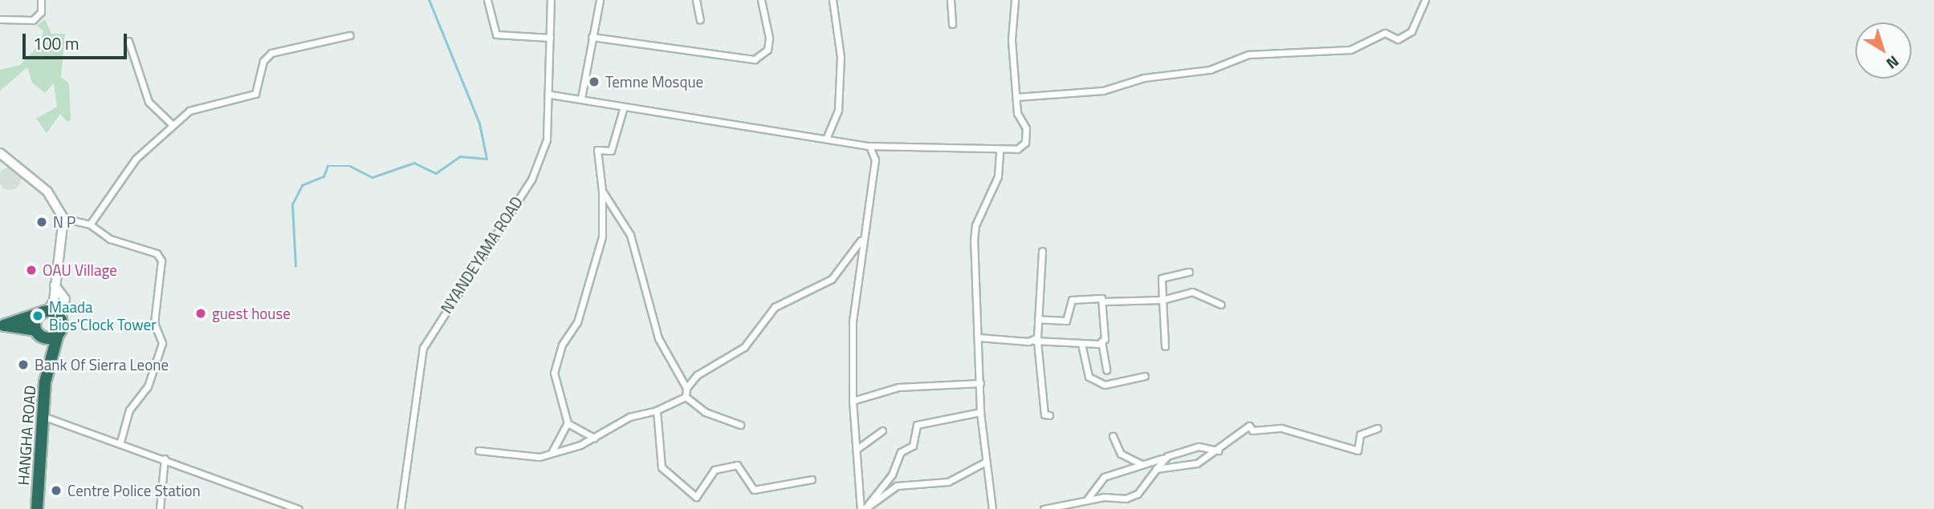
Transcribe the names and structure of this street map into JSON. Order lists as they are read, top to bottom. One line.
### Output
{"streets":{"highway":["HANGHA ROAD"],"street":["NYANDEYAMA ROAD"]},"places":["Temne Mosque","N P","OAU Village","guest house","Maada Bios'Clock Tower","Bank Of Sierra Leone","Centre Police Station"],"scale_bar":"100 m","north":"bottom right"}
